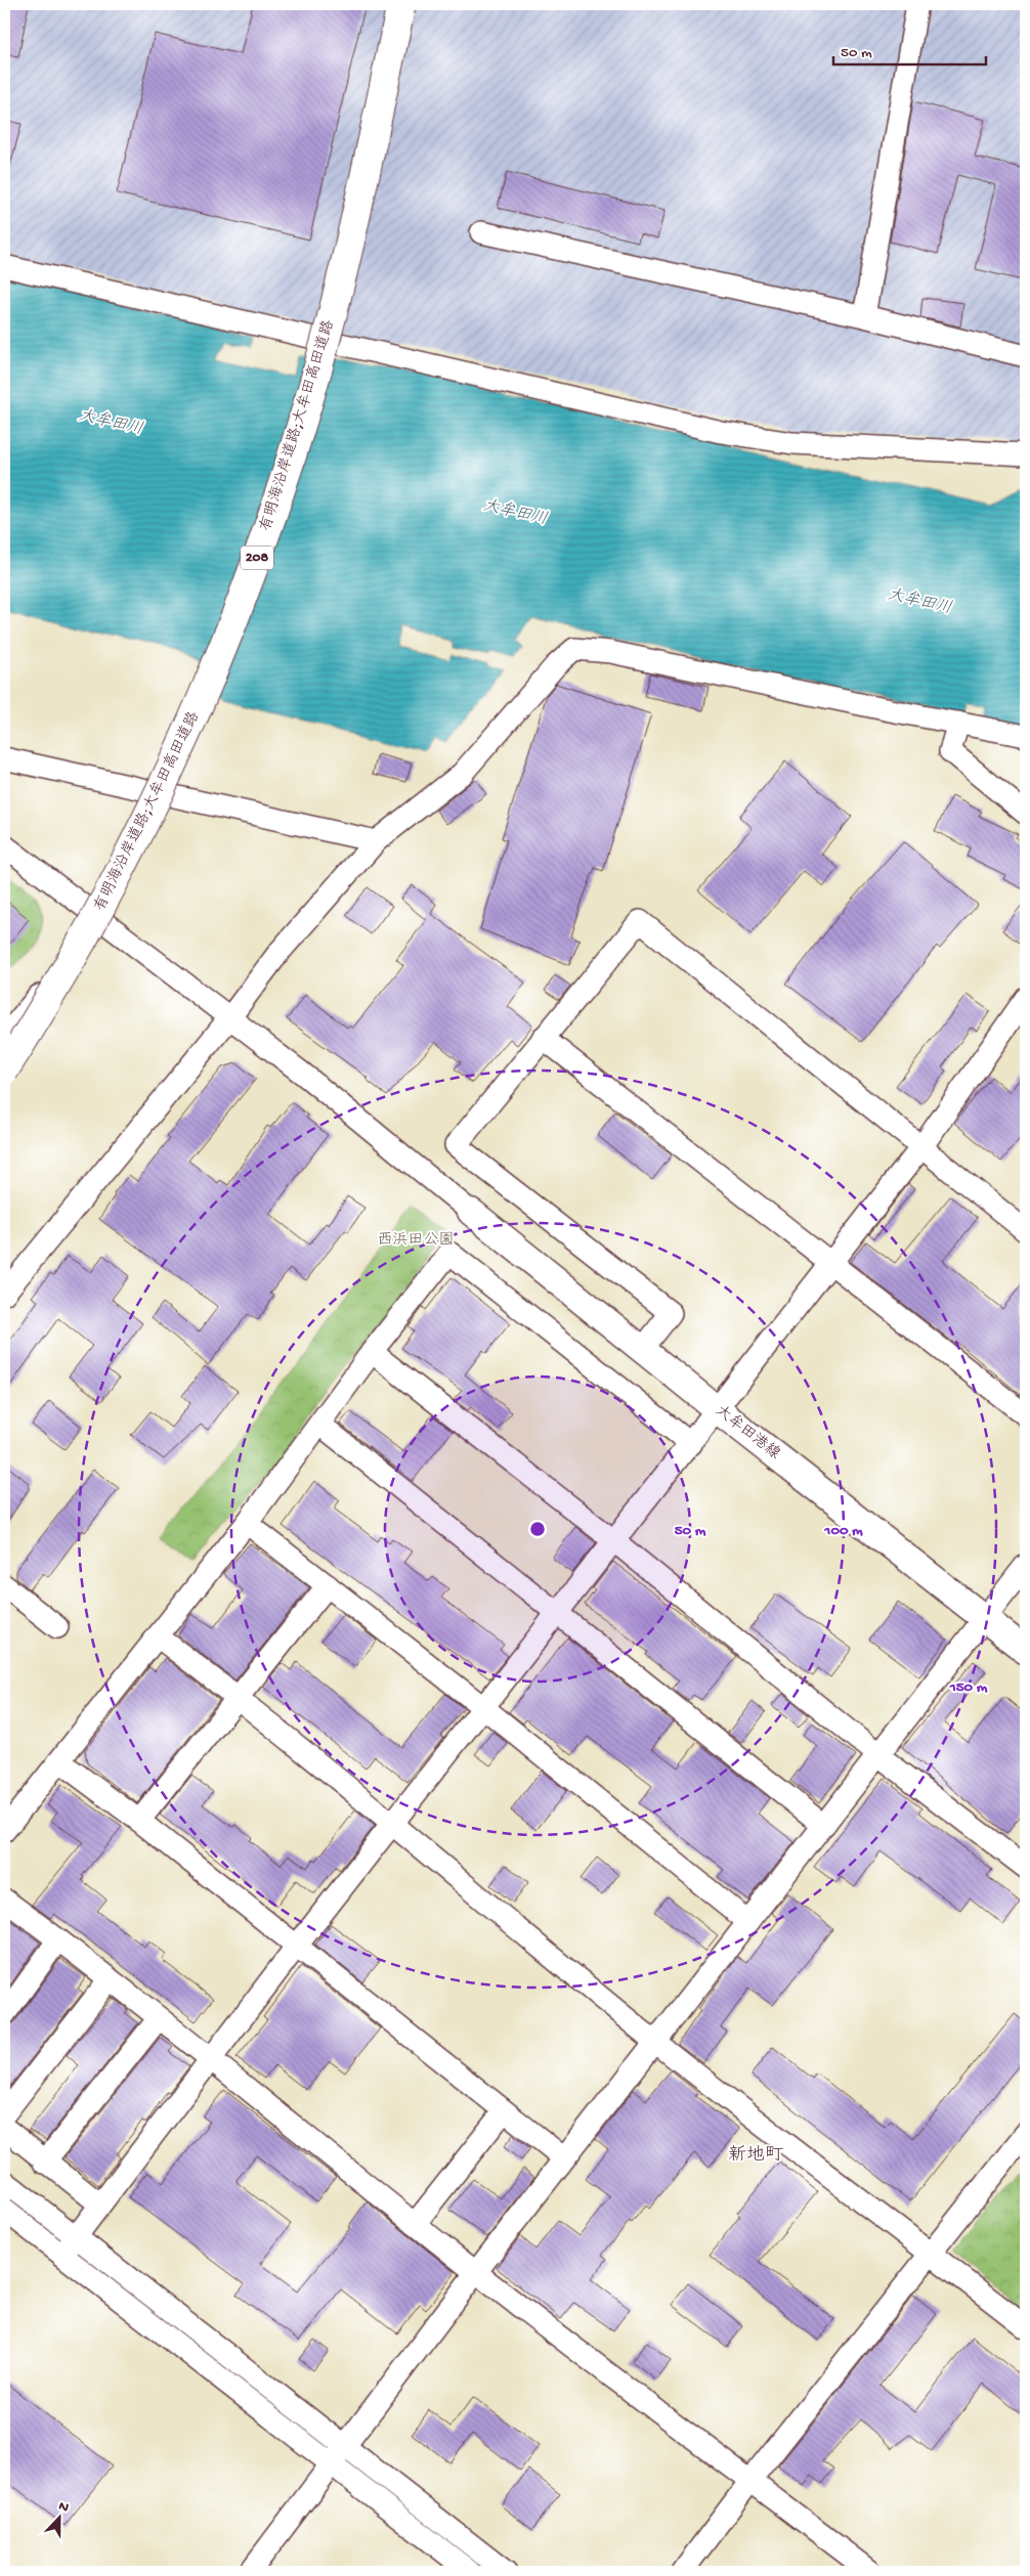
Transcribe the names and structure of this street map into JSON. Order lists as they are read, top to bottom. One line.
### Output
{"streets":{"highway":["有明海沿岸道路;大牟田高田道路","208"],"main road":["大牟田港線"]},"districts":["新地町"],"water":["大牟田川"],"parks":["西浜田公園"],"scale_bar":"50 m","north":"top","rings":["50 m","100 m","150 m"]}
